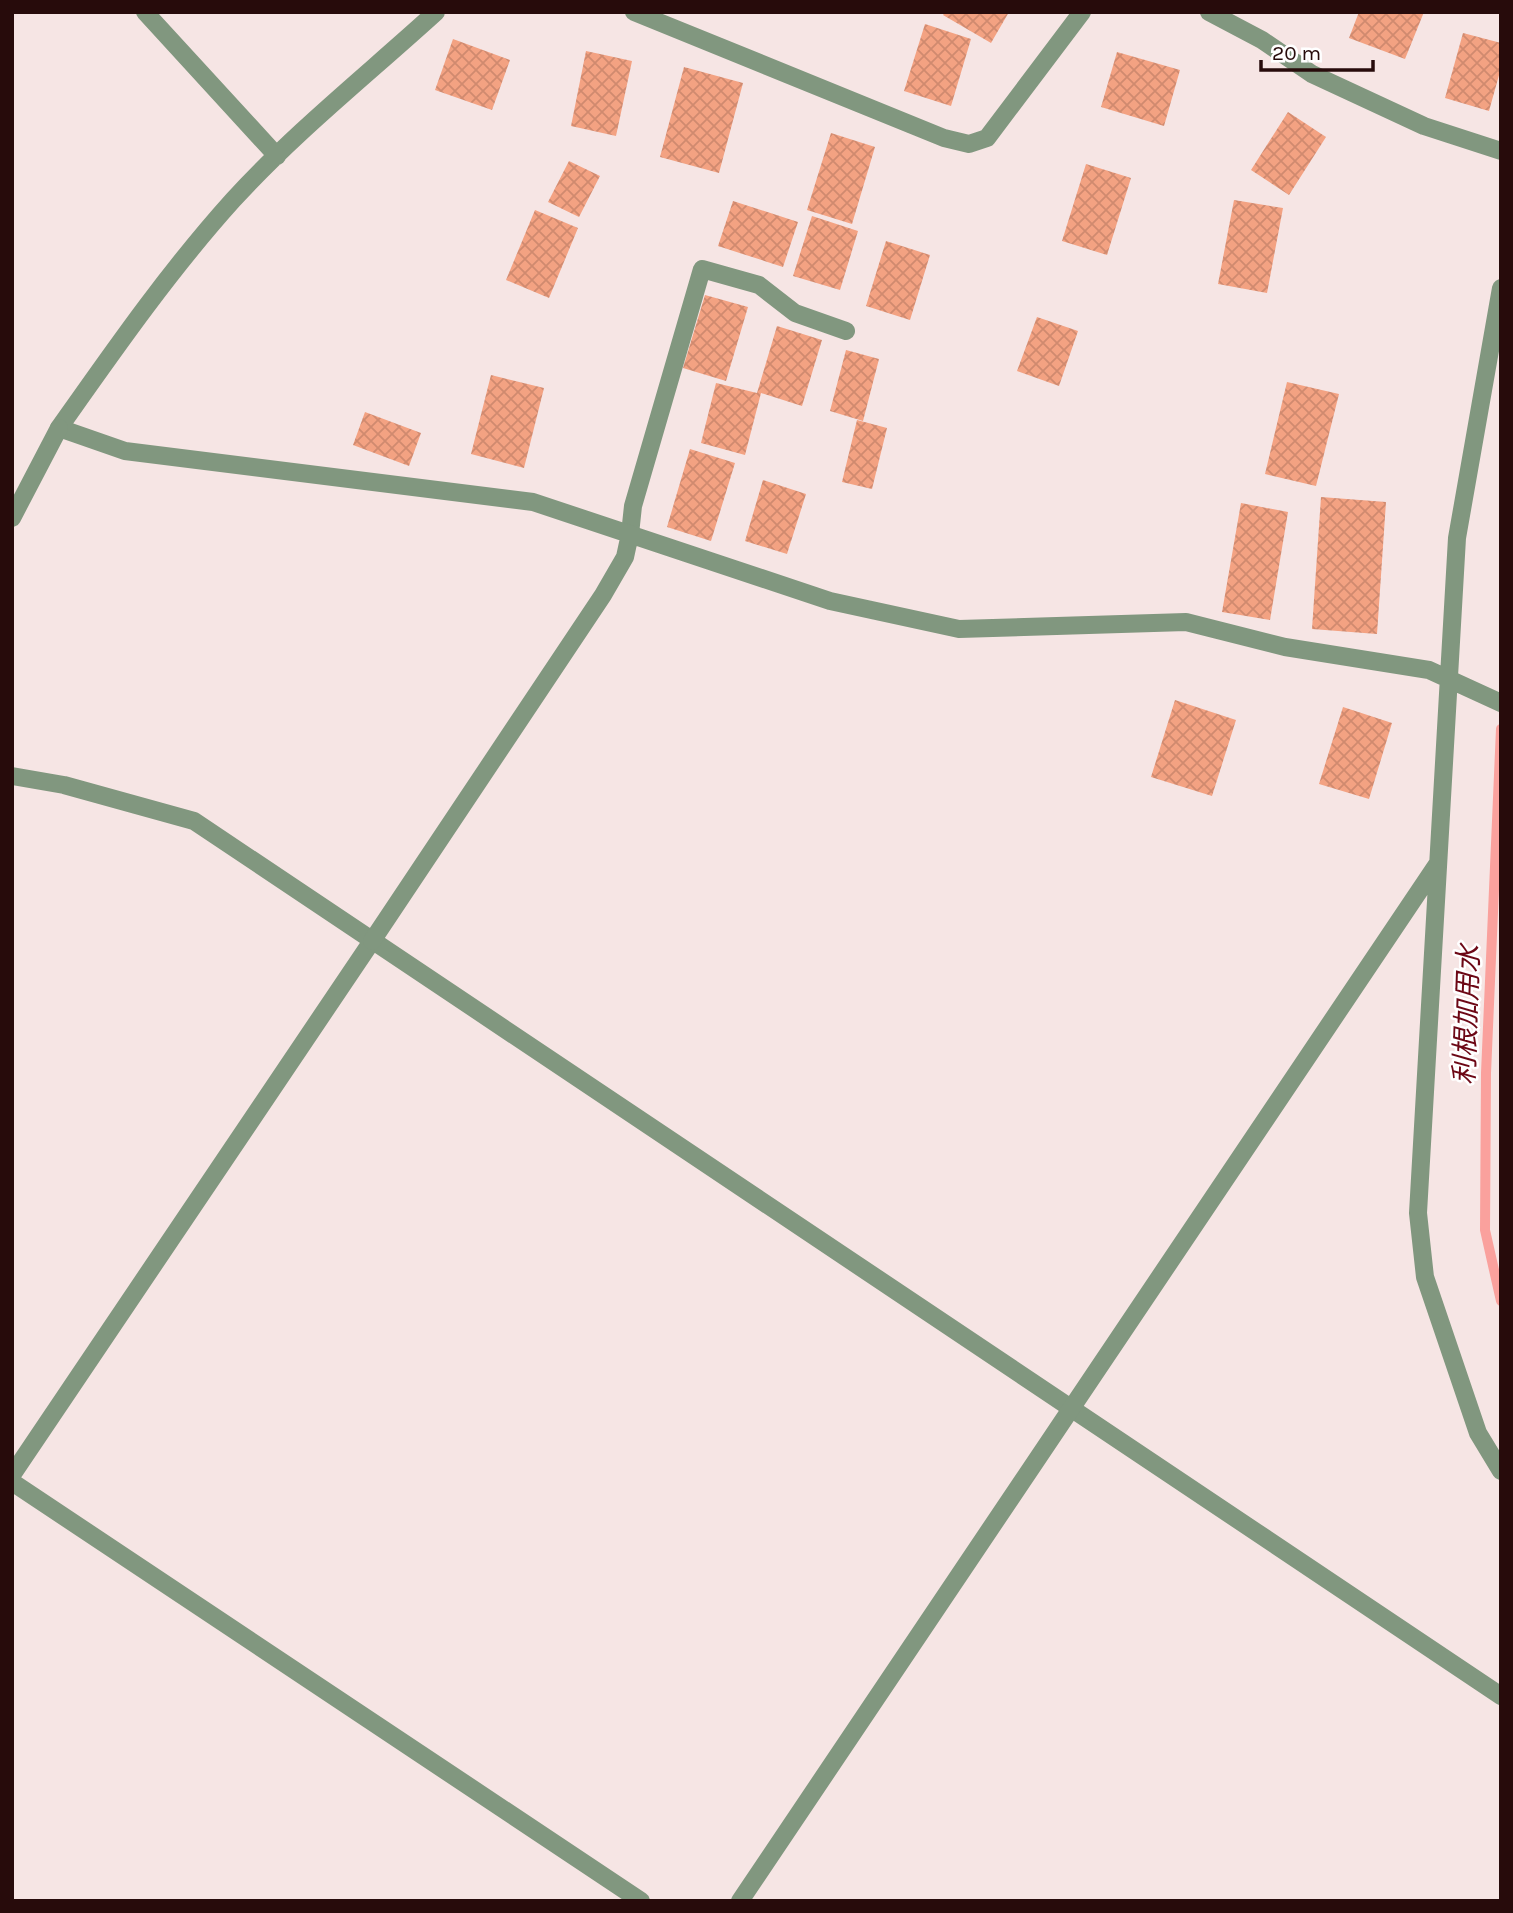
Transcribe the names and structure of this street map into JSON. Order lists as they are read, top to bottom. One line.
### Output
{"water":["利根加用水"],"scale_bar":"20 m"}
